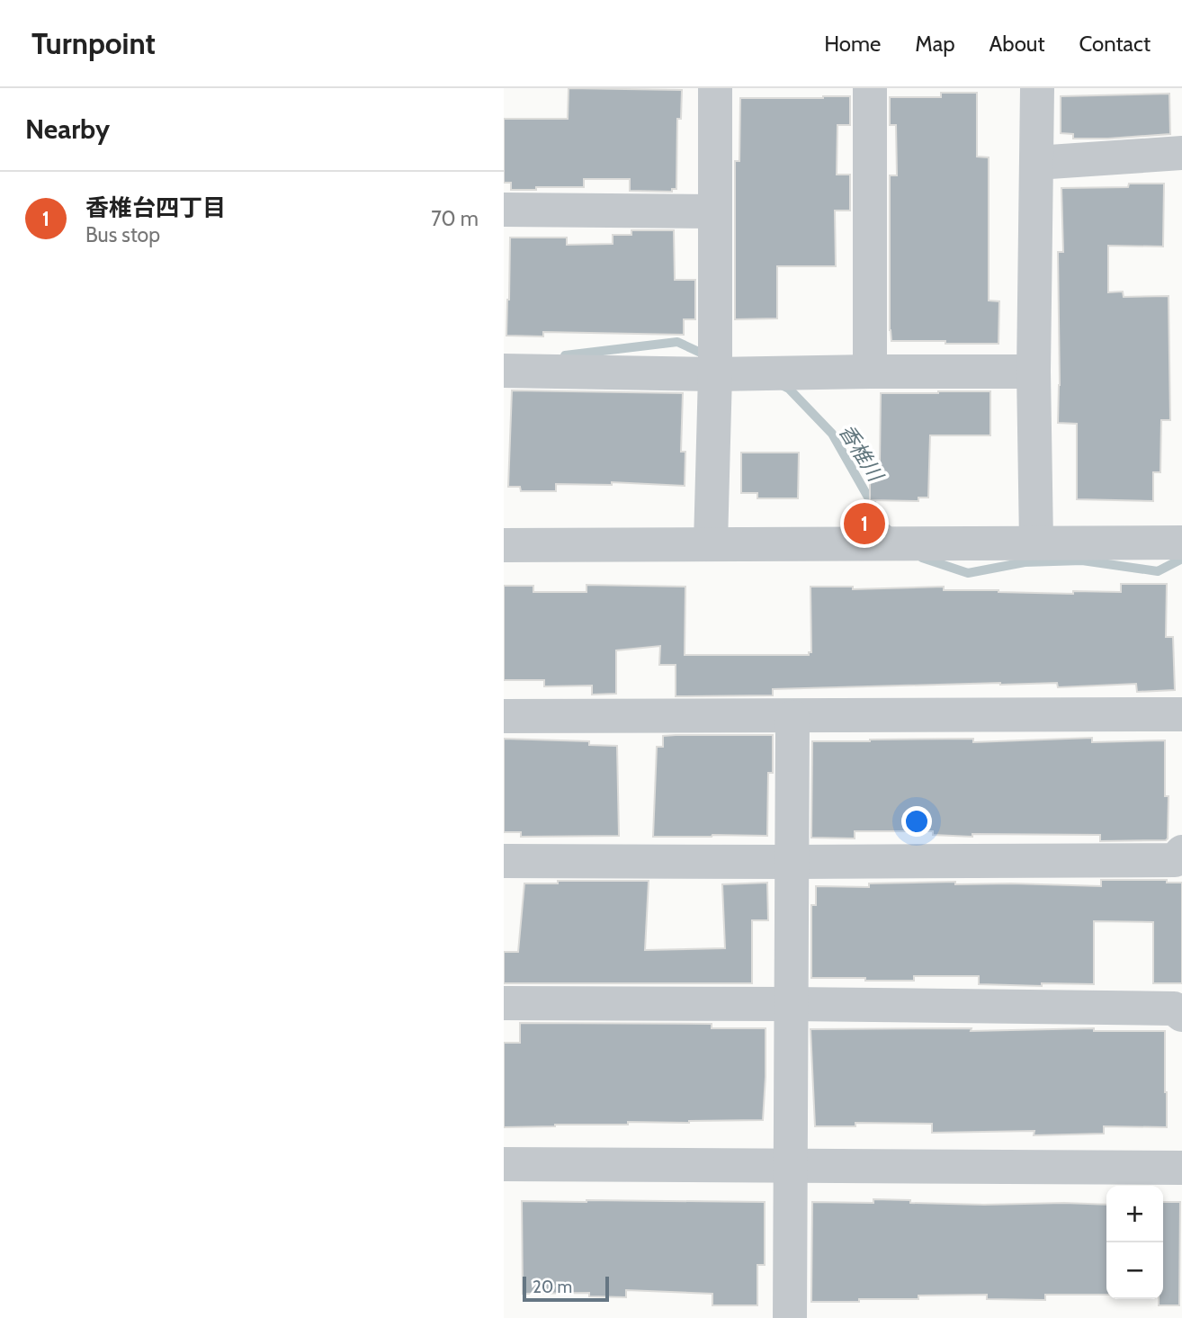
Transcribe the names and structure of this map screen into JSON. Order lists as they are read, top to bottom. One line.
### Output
{"water":["香椎川"],"scale_bar":"20 m","page":{"header":"Turnpoint","nav":["Home","Map","About","Contact"],"heading":"Nearby","list":[{"mark":"1","name":"香椎台四丁目","note":"Bus stop","value":"70 m"}],"pins":"1","map_buttons":["+","−"],"scale":"20 m"}}
